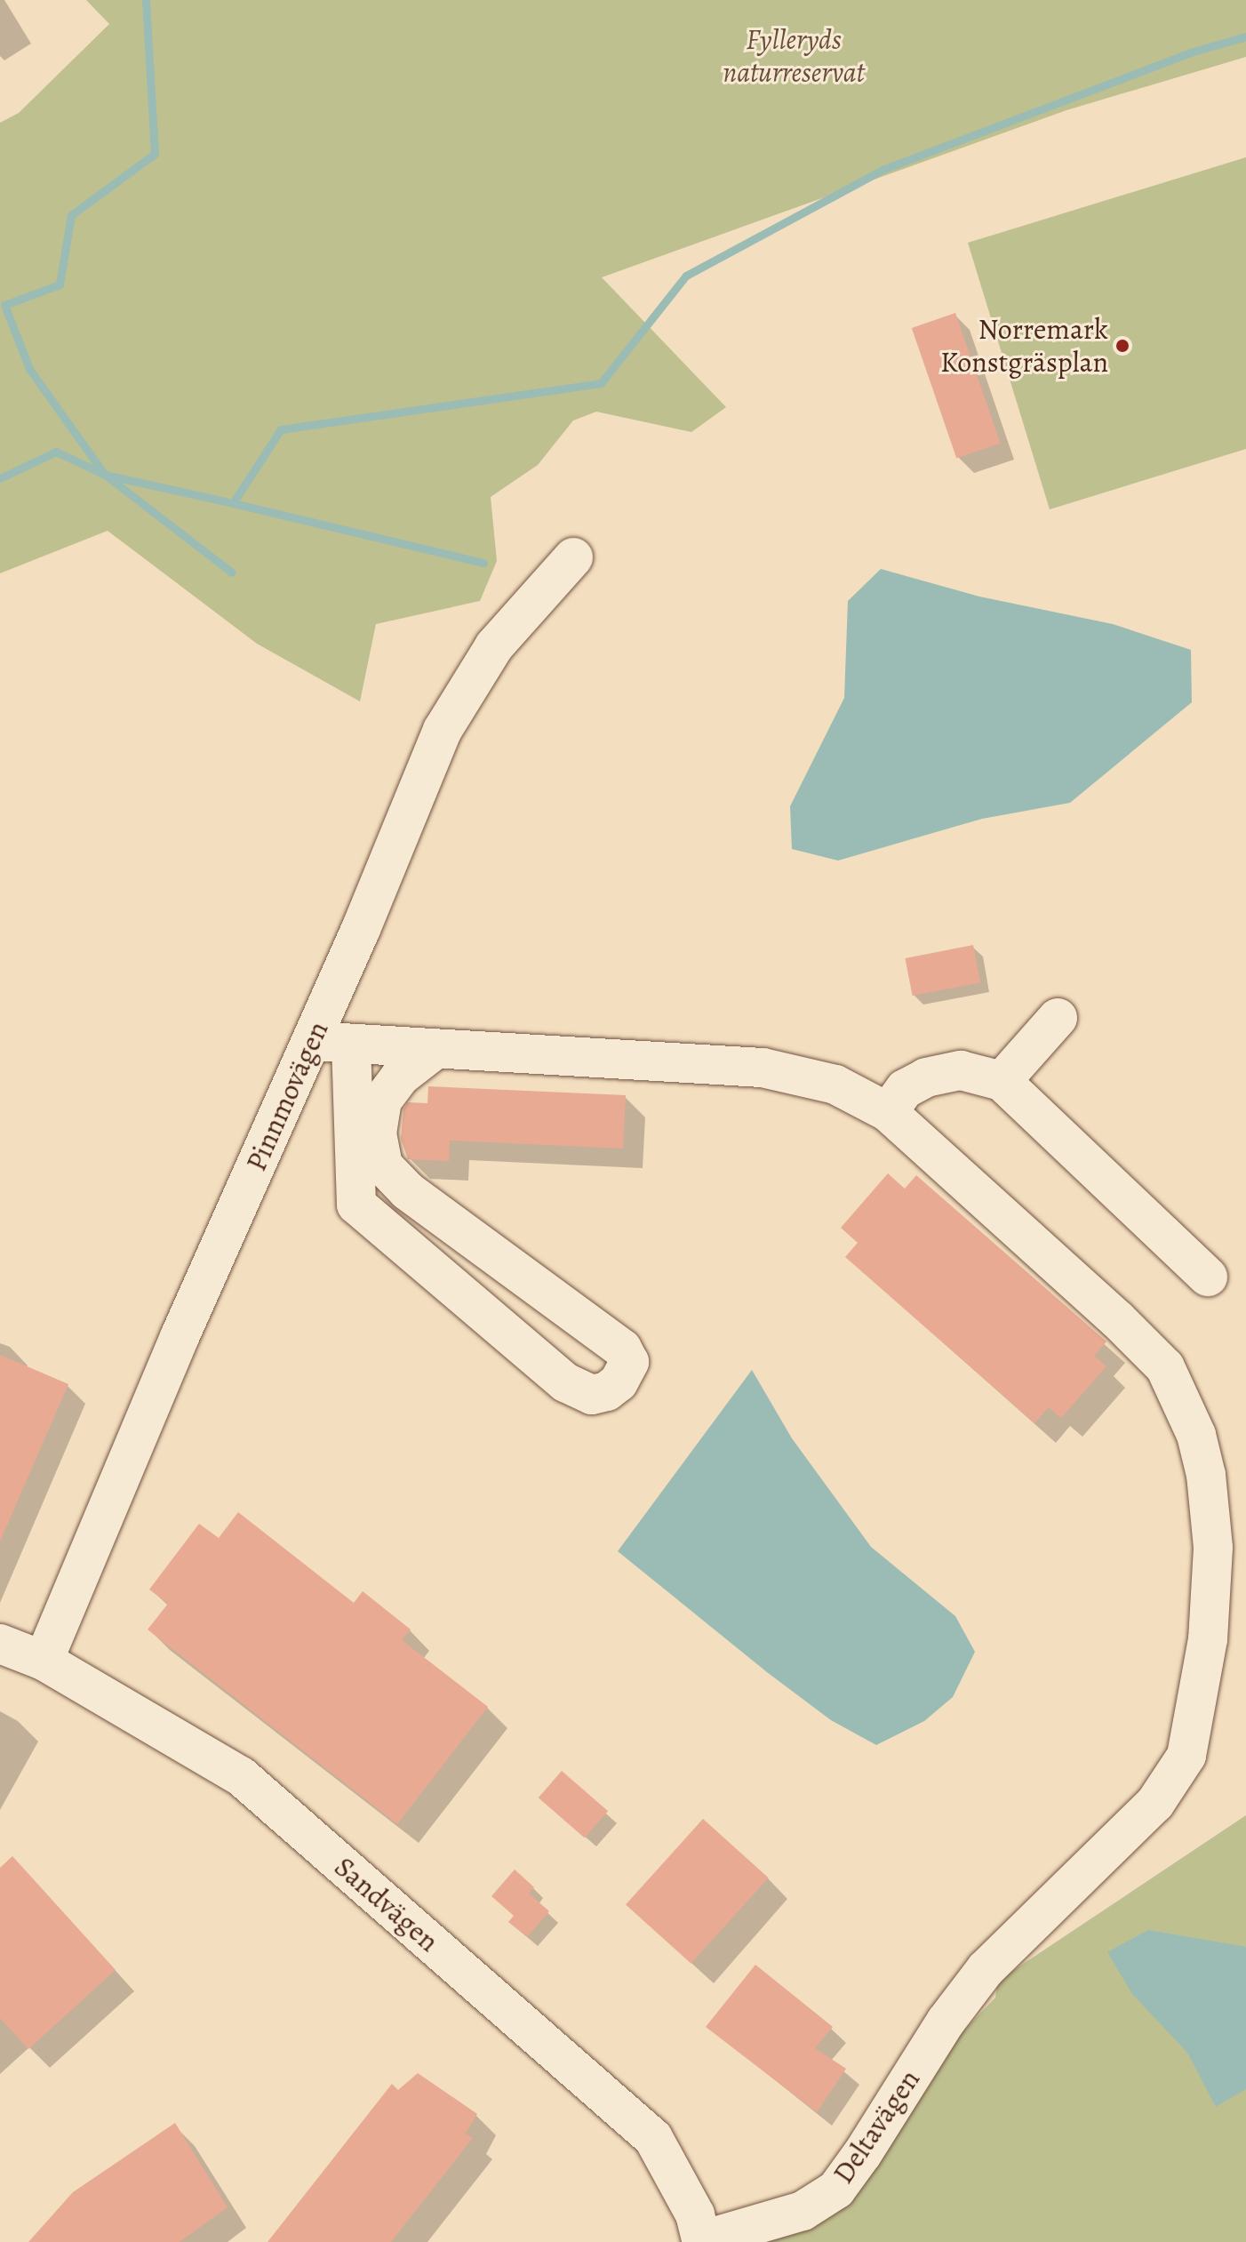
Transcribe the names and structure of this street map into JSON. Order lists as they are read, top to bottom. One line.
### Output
{"streets":{"street":["Pinnmovägen","Sandvägen","Deltavägen"]},"crossings":[["Pinnmovägen","Sandvägen"],["Pinnmovägen","Deltavägen"],["Sandvägen","Deltavägen"]],"parks":["Fylleryds naturreservat"],"places":["Norremark Konstgräsplan"]}
